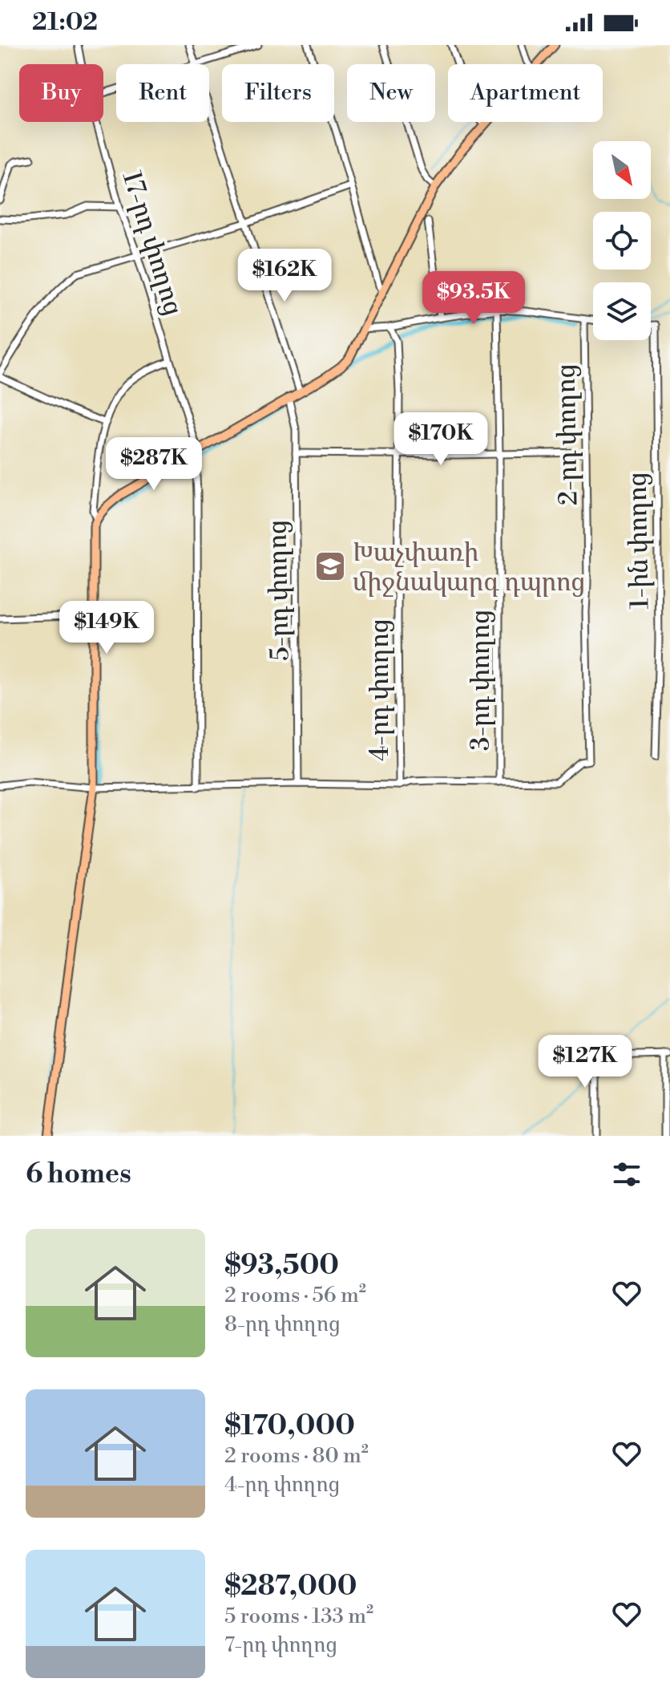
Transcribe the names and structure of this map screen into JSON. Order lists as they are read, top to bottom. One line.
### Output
{"streets":{"street":["17-րդ փողոց","2-րդ փողոց","1-ին փողոց","5-րդ փողոց","3-րդ փողոց","4-րդ փողոց"]},"crossings":[["2-րդ փողոց","3-րդ փողոց"]],"places":{"school or university":["Խաչփառի միջնակարգ դպրոց"]},"north":"bottom right","page":{"status":"21:02","chip":["Buy","Rent","Filters","New","Apartment"],"price":["$162K","$93.5K","$170K","$287K","$149K","$127K"],"heading":"6 homes","list":[{"name":"$93,500","note":"2 rooms · 56 m² · 8-րդ փողոց"},{"name":"$170,000","note":"2 rooms · 80 m² · 4-րդ փողոց"},{"name":"$287,000","note":"5 rooms · 133 m² · 7-րդ փողոց"}]}}
